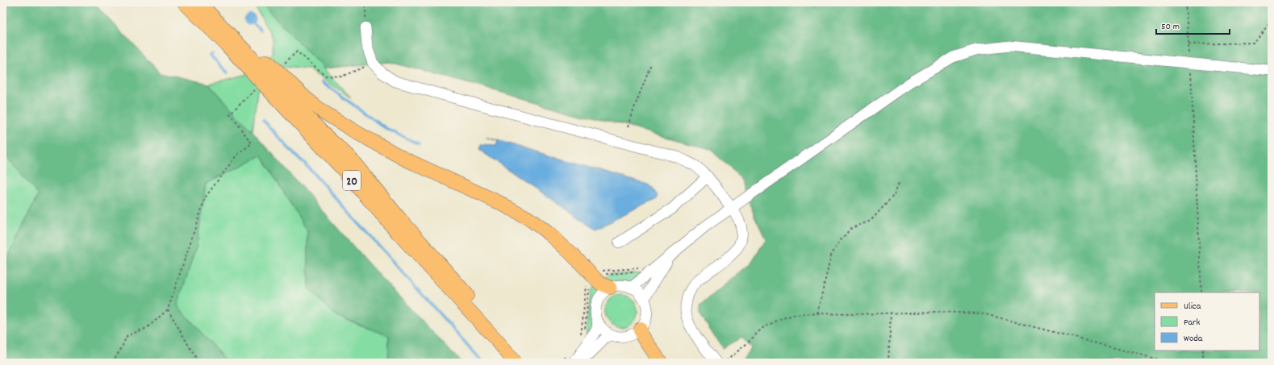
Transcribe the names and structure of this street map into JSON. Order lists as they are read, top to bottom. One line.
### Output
{"streets":{"main road":["20"]},"legend":["Ulica","Park","Woda"],"scale_bar":"50 m"}
